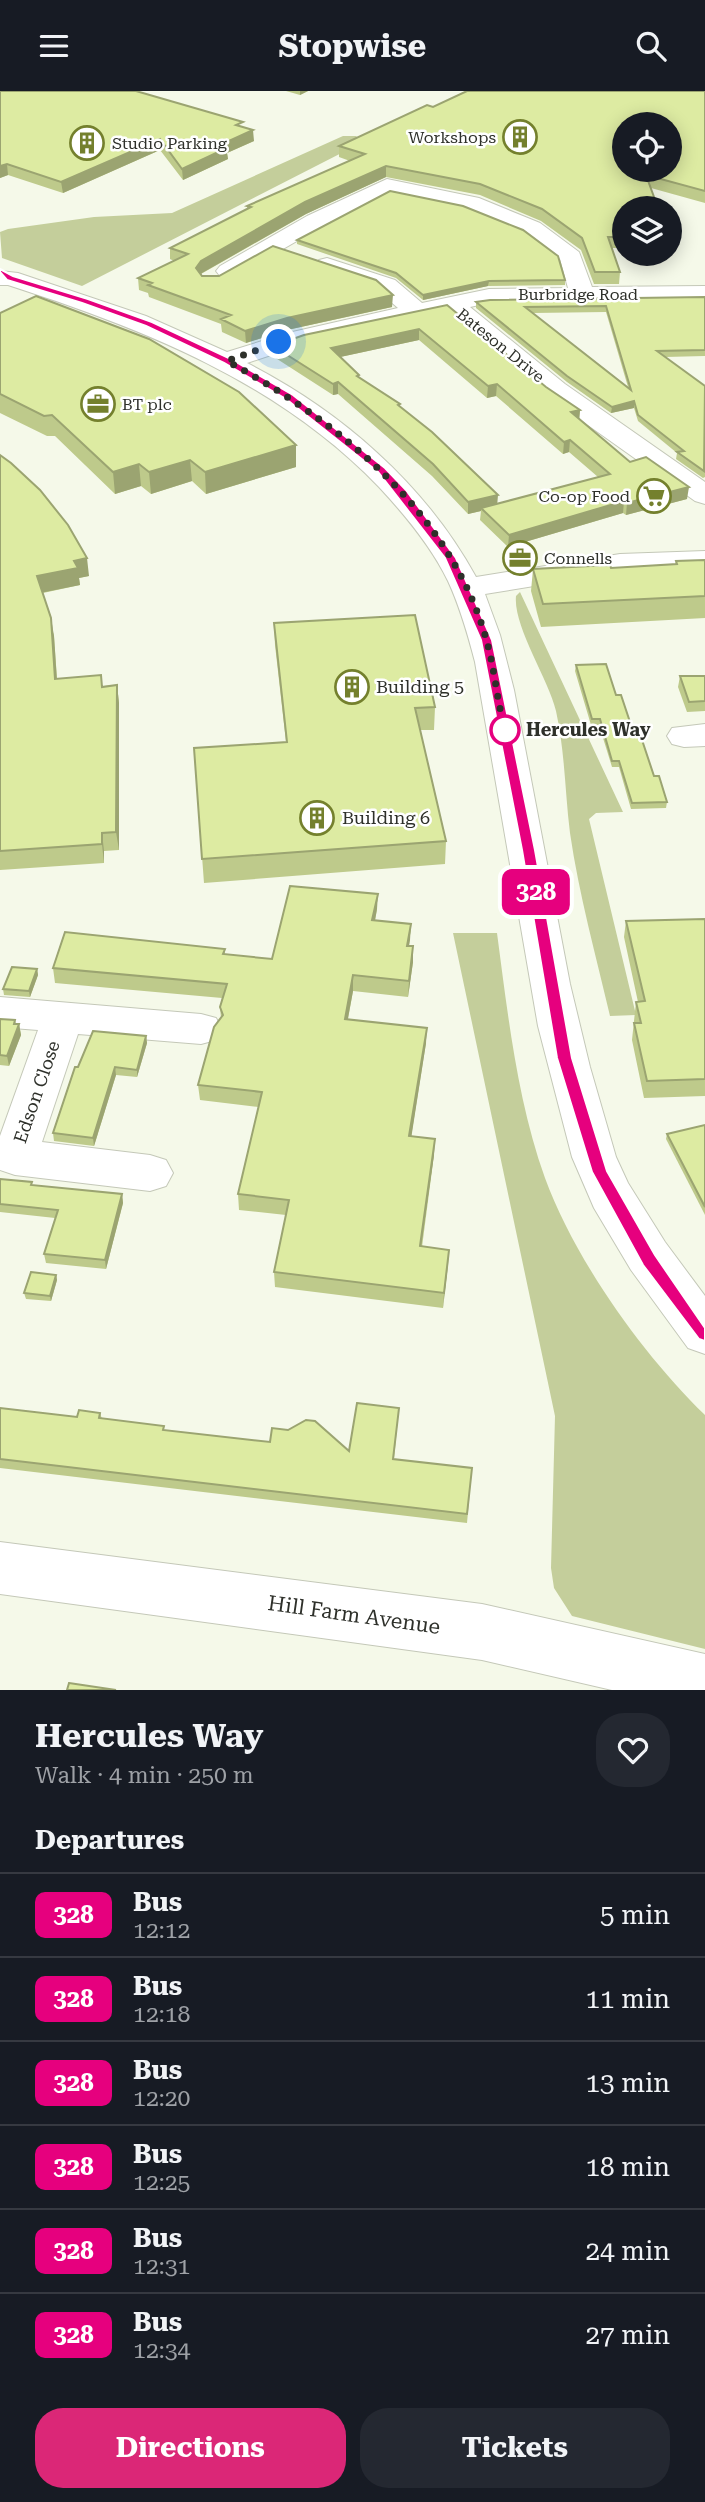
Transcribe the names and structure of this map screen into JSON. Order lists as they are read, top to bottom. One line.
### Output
{"streets":{"street":["Burbridge Road","Bateson Drive","Edson Close","Hill Farm Avenue"]},"crossings":[["Burbridge Road","Bateson Drive"]],"places":{"building":["Workshops","Studio Parking","Building 5","Building 6"],"office":["BT plc","Connells"],"supermarket":["Co-op Food"],"other":["Hercules Way"]},"lines":["bus line 328"],"page":{"header":"Stopwise","on_map":"328","heading":[["Hercules Way","Walk · 4 min · 250 m"],"Departures"],"list":[{"mark":"328","name":"Bus","note":"12:12","value":"5 min"},{"mark":"328","name":"Bus","note":"12:18","value":"11 min"},{"mark":"328","name":"Bus","note":"12:20","value":"13 min"},{"mark":"328","name":"Bus","note":"12:25","value":"18 min"},{"mark":"328","name":"Bus","note":"12:31","value":"24 min"},{"mark":"328","name":"Bus","note":"12:34","value":"27 min"}],"buttons":["Directions","Tickets"]}}
